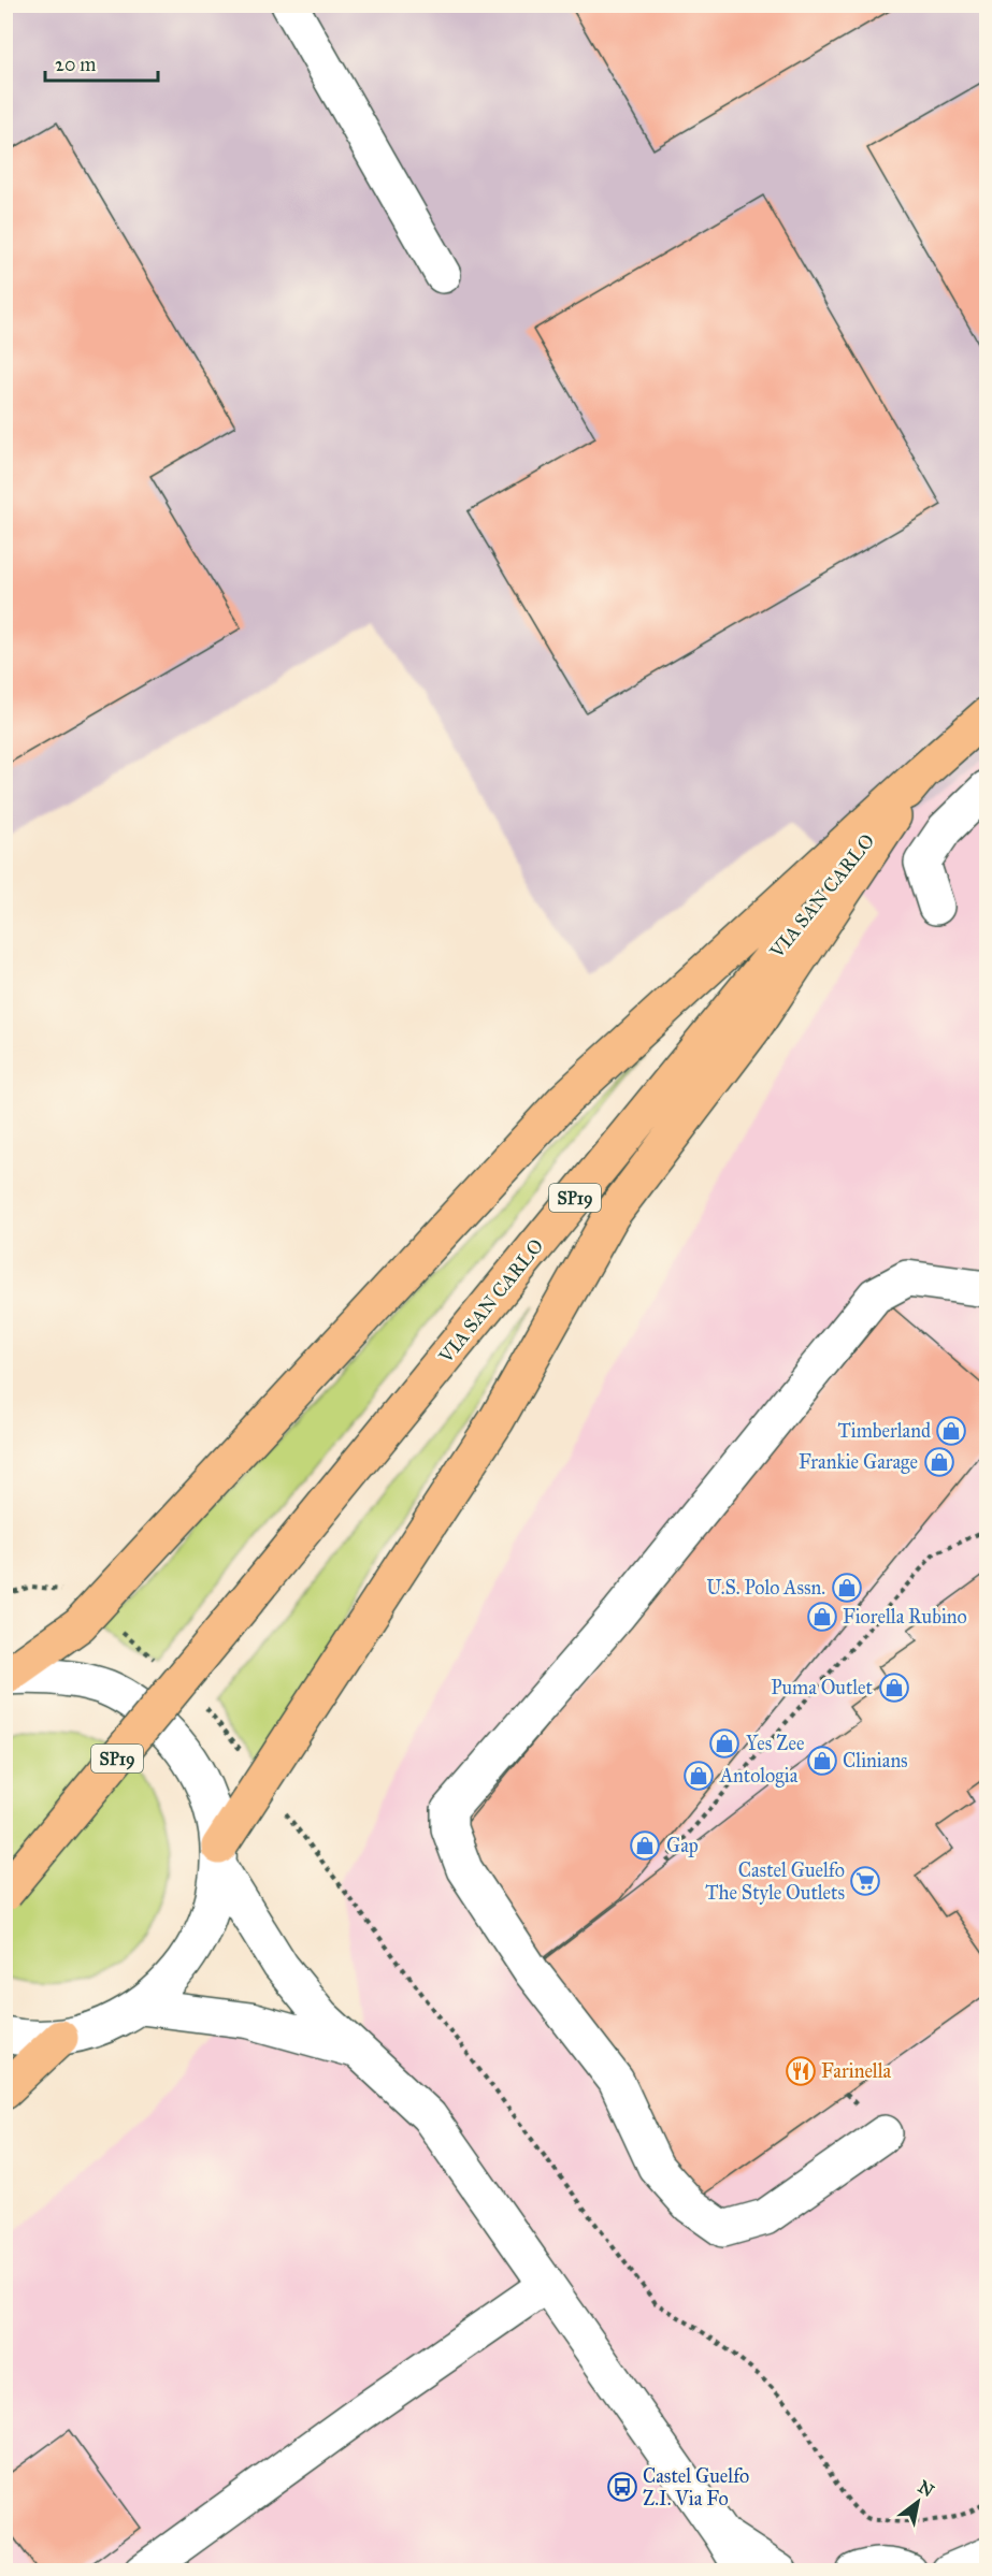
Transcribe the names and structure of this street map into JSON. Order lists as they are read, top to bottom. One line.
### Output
{"streets":{"highway":["VIA SAN CARLO","SP19"]},"places":{"shop":["Timberland","Frankie Garage","U.S. Polo Assn.","Fiorella Rubino","Puma Outlet","Yes Zee","Clinians","Antologia","Gap"],"supermarket":["Castel Guelfo The Style Outlets"],"restaurant":["Farinella"],"bus stop":["Castel Guelfo Z.I. Via Fo"]},"scale_bar":"20 m","north":"top right"}
